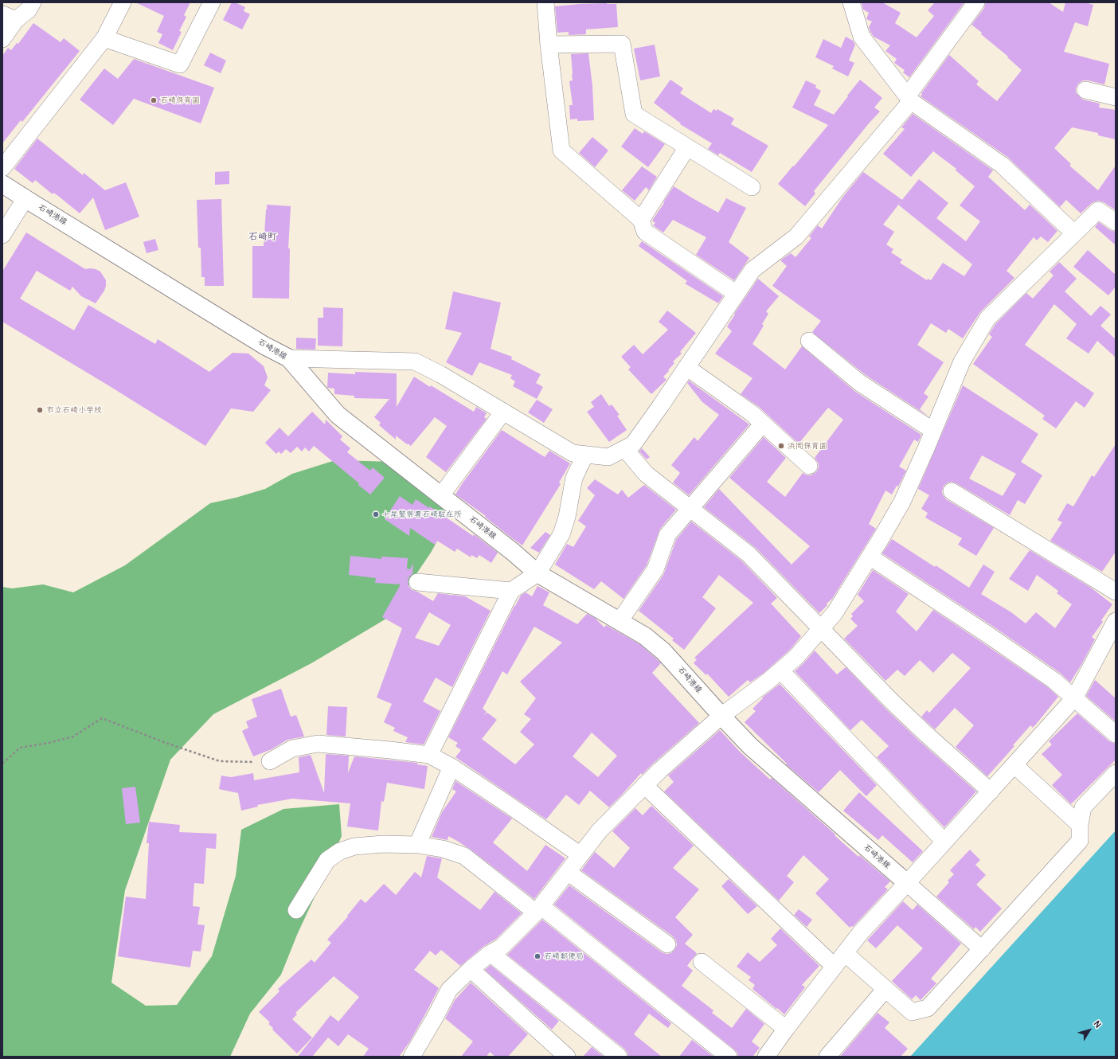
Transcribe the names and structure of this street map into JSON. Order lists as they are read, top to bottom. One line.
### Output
{"streets":{"main road":["石崎港線"]},"districts":["石崎町"],"places":["石崎保育園","市立石崎小学校","浜岡保育園","七尾警察署石崎駐在所","石崎郵便局"],"north":"top right"}
